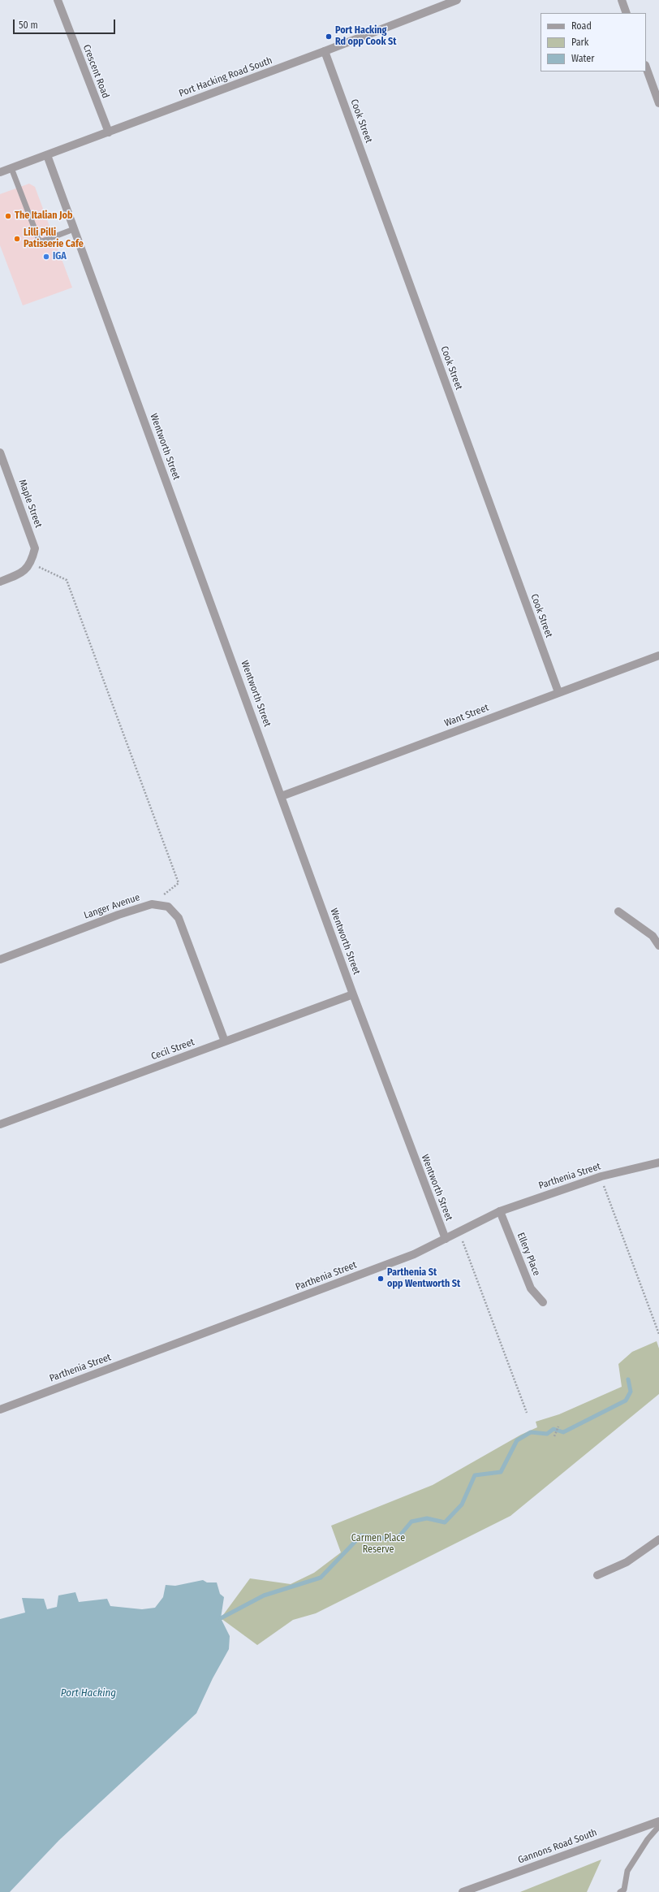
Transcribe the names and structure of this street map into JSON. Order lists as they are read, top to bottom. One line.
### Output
{"streets":{"street":["Crescent Road","Port Hacking Road South","Cook Street","Wentworth Street","Maple Street","Want Street","Langer Avenue","Cecil Street","Parthenia Street","Ellery Place","Gannons Road South"]},"crossings":[["Crescent Road","Port Hacking Road South"],["Port Hacking Road South","Cook Street"],["Port Hacking Road South","Wentworth Street"],["Cook Street","Want Street"],["Wentworth Street","Want Street"],["Wentworth Street","Cecil Street"],["Wentworth Street","Parthenia Street"],["Langer Avenue","Cecil Street"],["Parthenia Street","Ellery Place"]],"water":["Port Hacking"],"parks":["Carmen Place Reserve"],"places":["Port Hacking Rd opp Cook St","The Italian Job","Lilli Pilli Patisserie Cafe","IGA","Parthenia St opp Wentworth St"],"legend":["Road","Park","Water"],"scale_bar":"50 m"}
